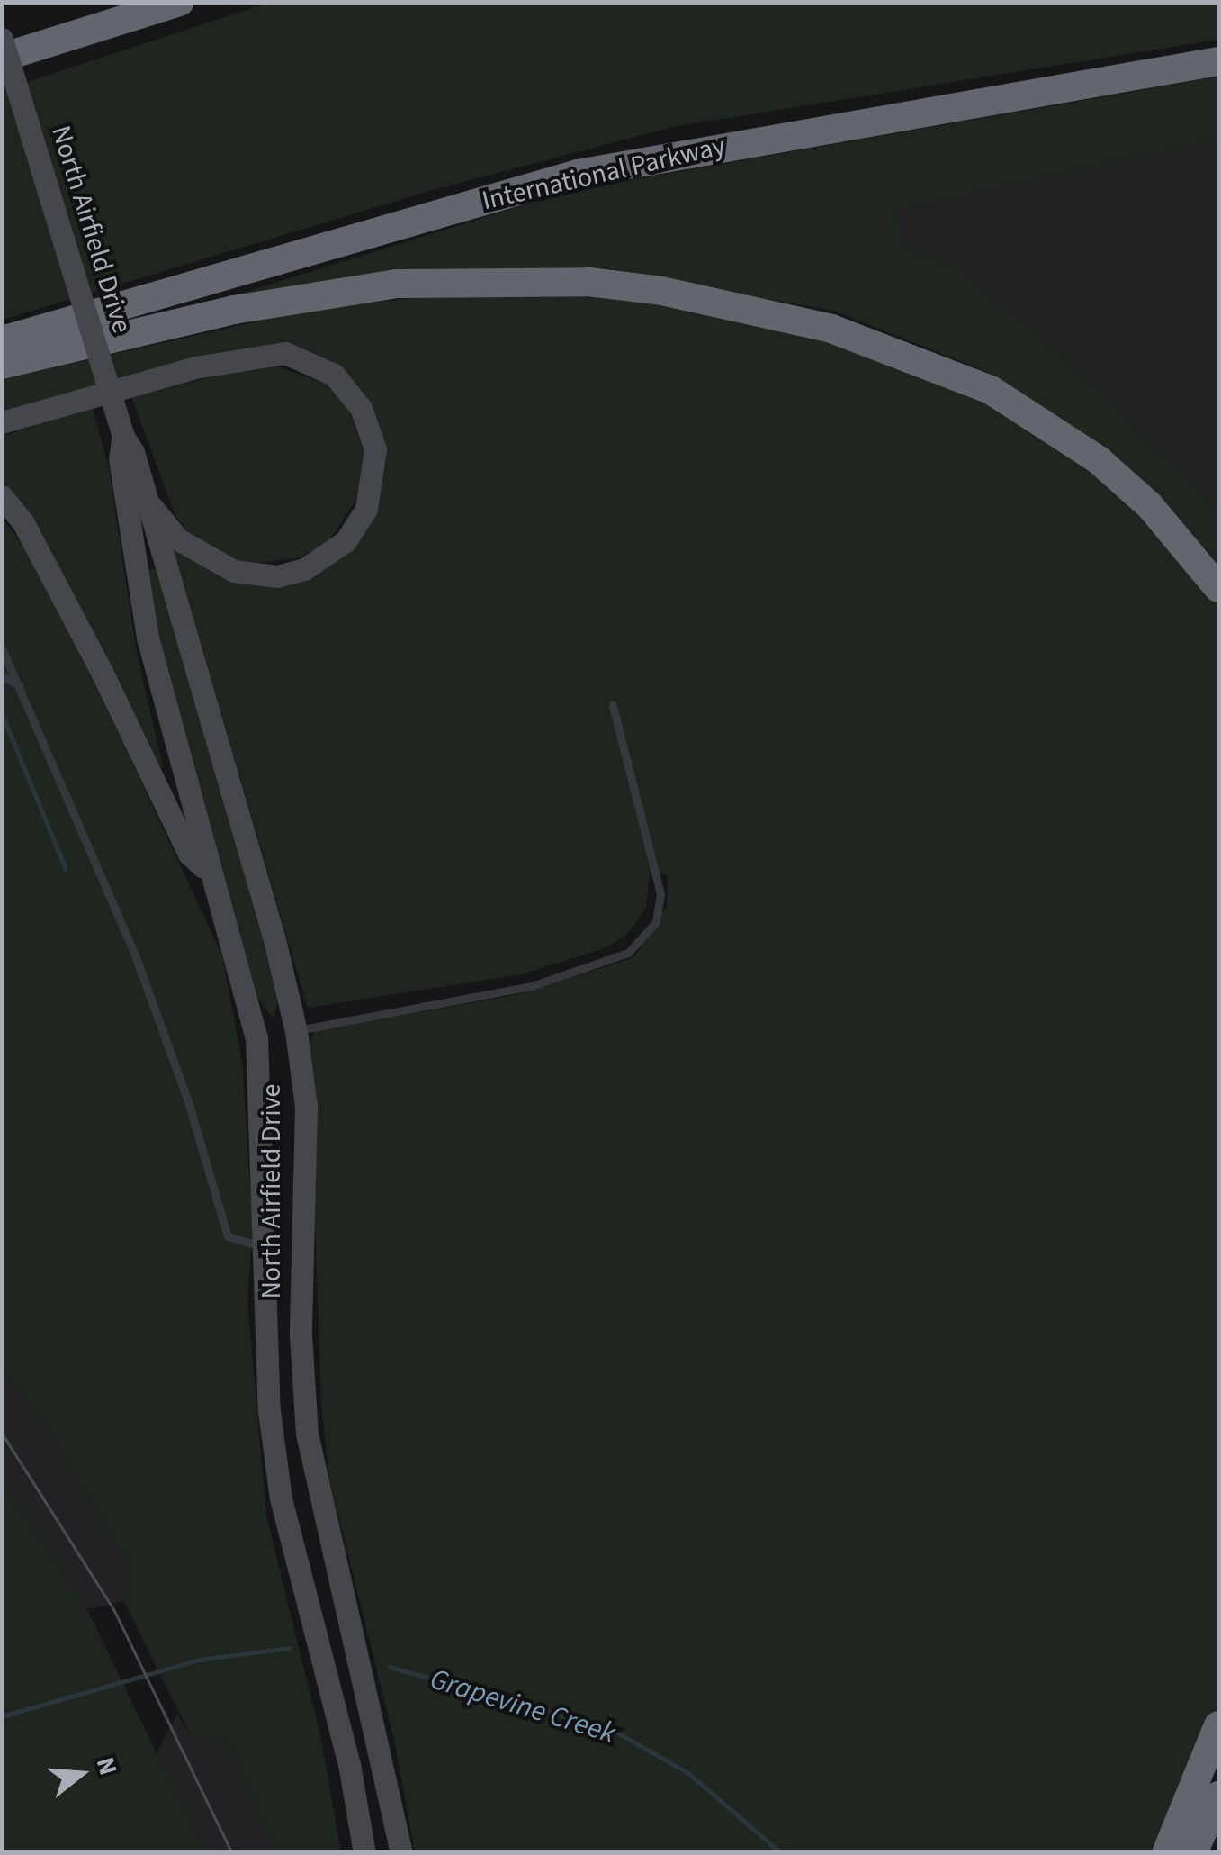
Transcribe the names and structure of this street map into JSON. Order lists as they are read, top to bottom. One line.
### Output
{"streets":{"highway":["International Parkway"],"main road":["North Airfield Drive"]},"water":["Grapevine Creek"],"north":"right"}
